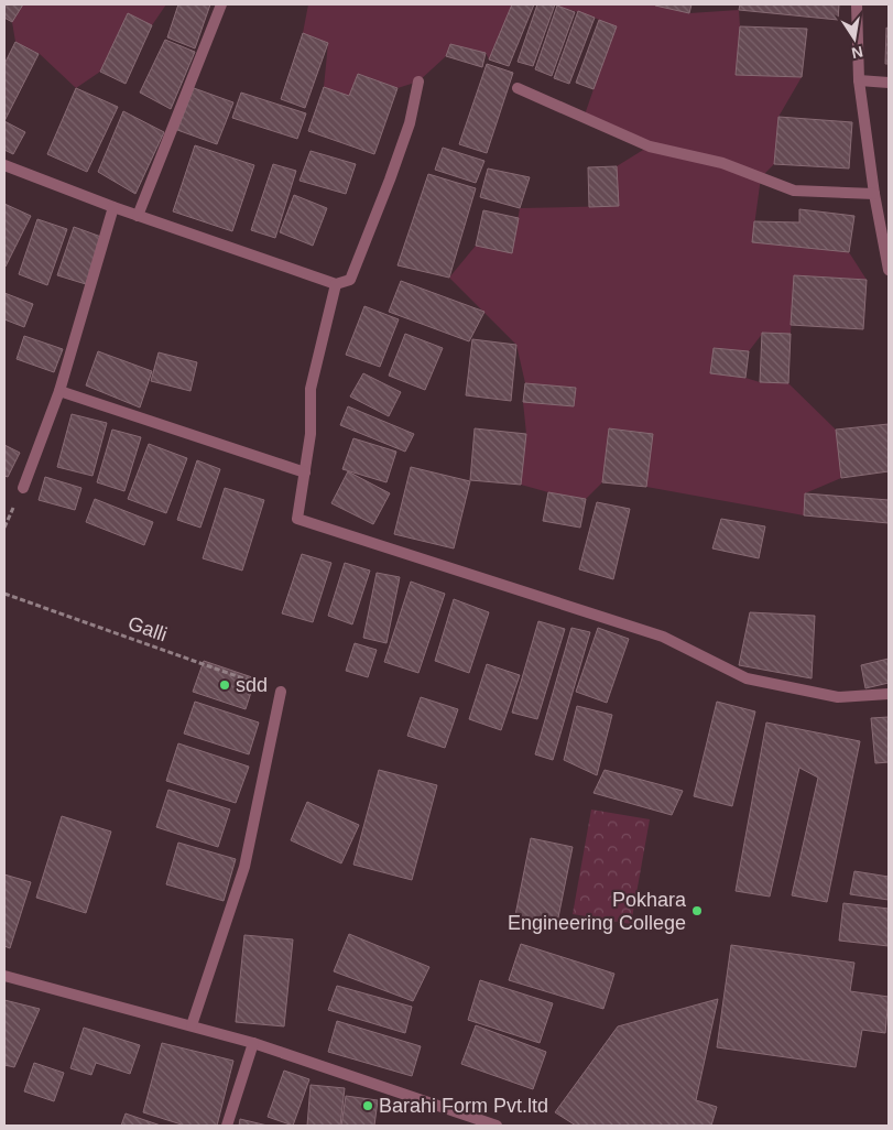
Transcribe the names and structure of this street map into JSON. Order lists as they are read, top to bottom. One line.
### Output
{"streets":{"path":["Galli"]},"places":["sdd","Pokhara Engineering College","Barahi Form Pvt.ltd"],"north":"bottom"}
